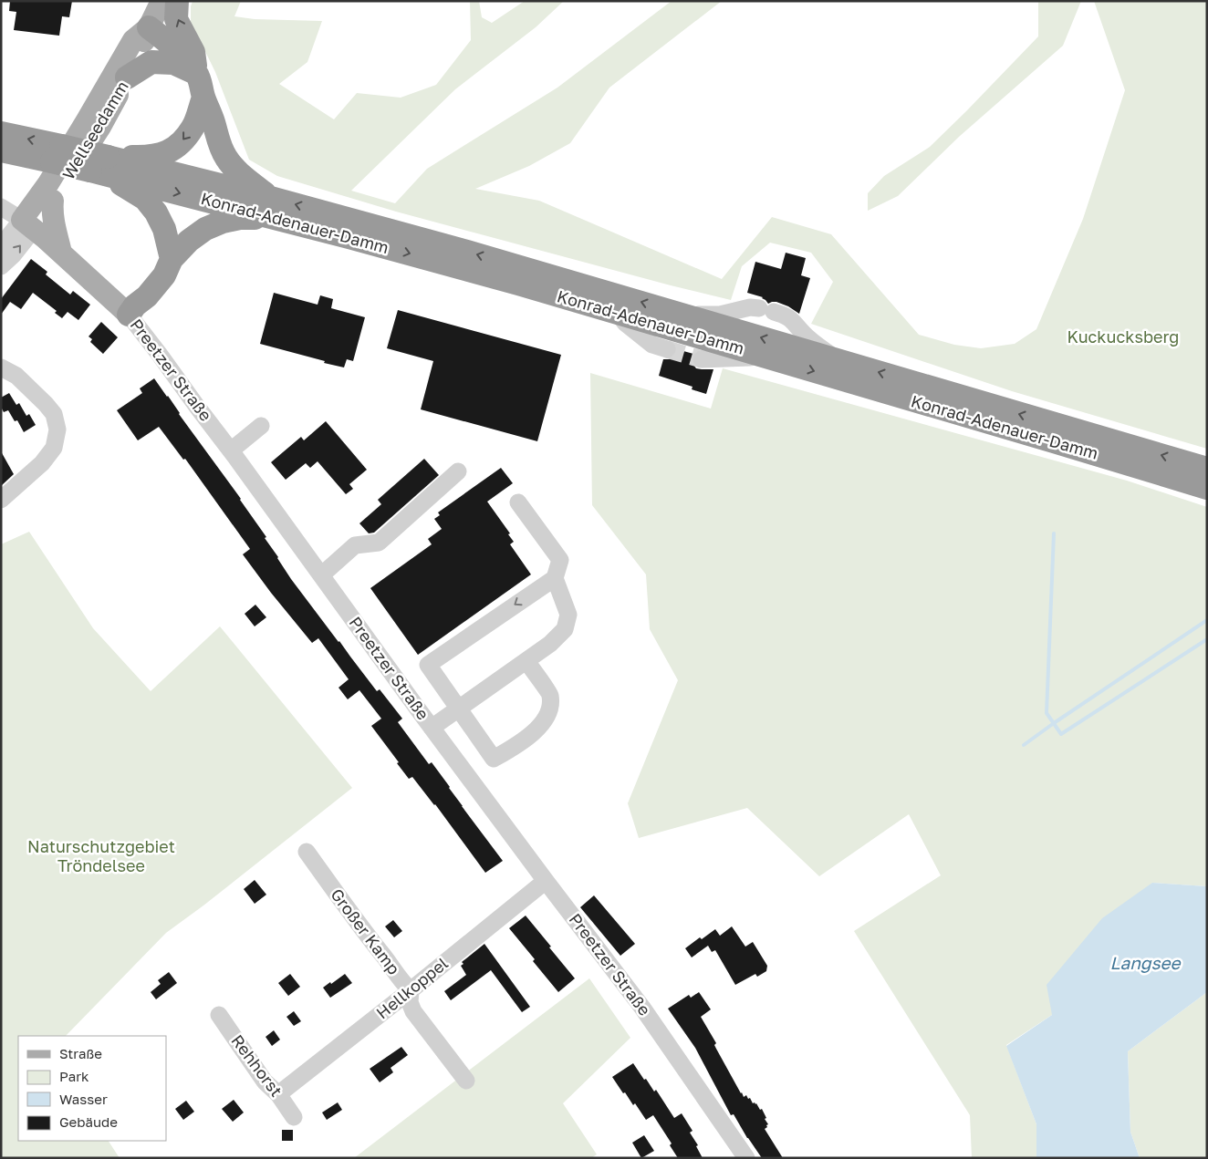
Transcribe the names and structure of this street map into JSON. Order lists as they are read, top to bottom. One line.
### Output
{"streets":{"highway":["Konrad-Adenauer-Damm"],"main road":["Wellseedamm","Preetzer Straße"],"street":["Großer Kamp","Hellkoppel","Rehhorst"]},"crossings":[["Wellseedamm","Preetzer Straße"],["Preetzer Straße","Hellkoppel"],["Großer Kamp","Hellkoppel"],["Hellkoppel","Rehhorst"]],"water":["Langsee"],"parks":["Kuckucksberg","Naturschutzgebiet Tröndelsee"],"legend":["Straße","Park","Wasser","Gebäude"]}
